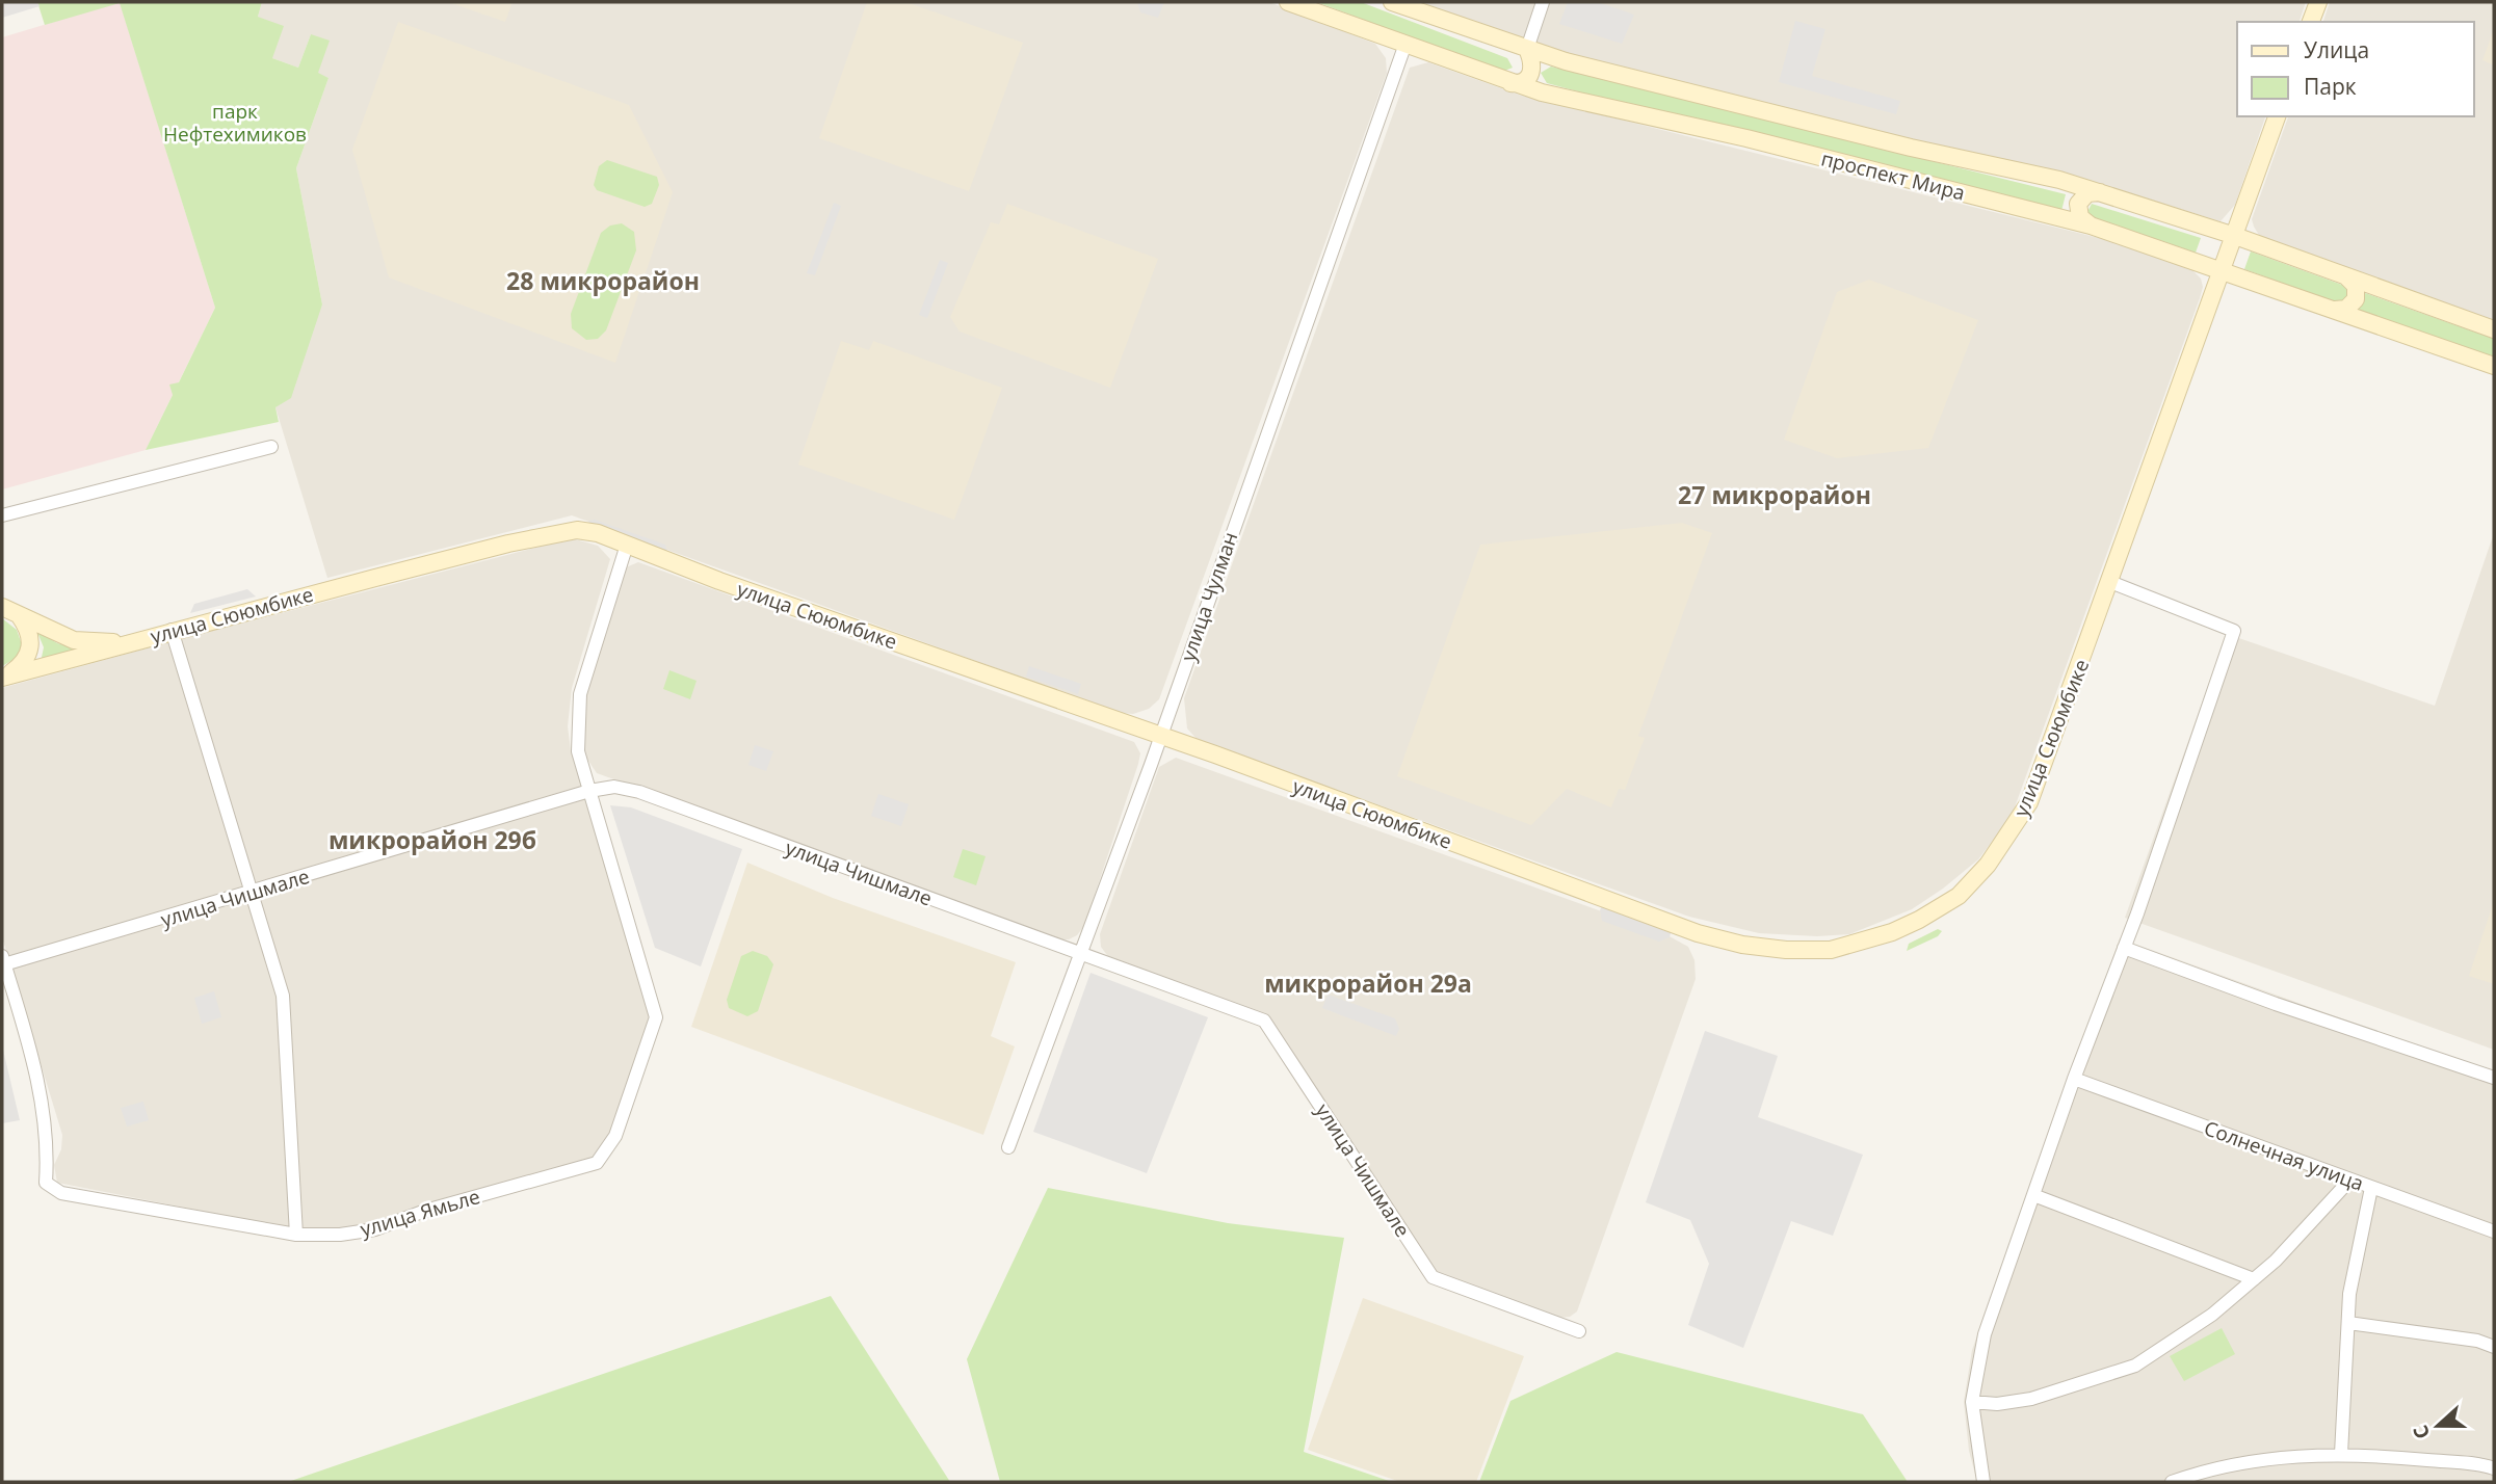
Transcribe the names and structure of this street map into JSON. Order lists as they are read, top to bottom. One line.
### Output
{"streets":{"street":["проспект Мира","улица Чулман","улица Сююмбике","улица Чишмале","Солнечная улица","улица Ямьле"]},"crossings":[["проспект Мира","улица Чулман"],["проспект Мира","улица Сююмбике"],["улица Чулман","улица Сююмбике"],["улица Чулман","улица Чишмале"],["улица Чишмале","улица Ямьле"]],"districts":["28 микрорайон","27 микрорайон","микрорайон 29б","микрорайон 29а"],"parks":["парк Нефтехимиков"],"legend":["Улица","Парк"],"north":"left"}
